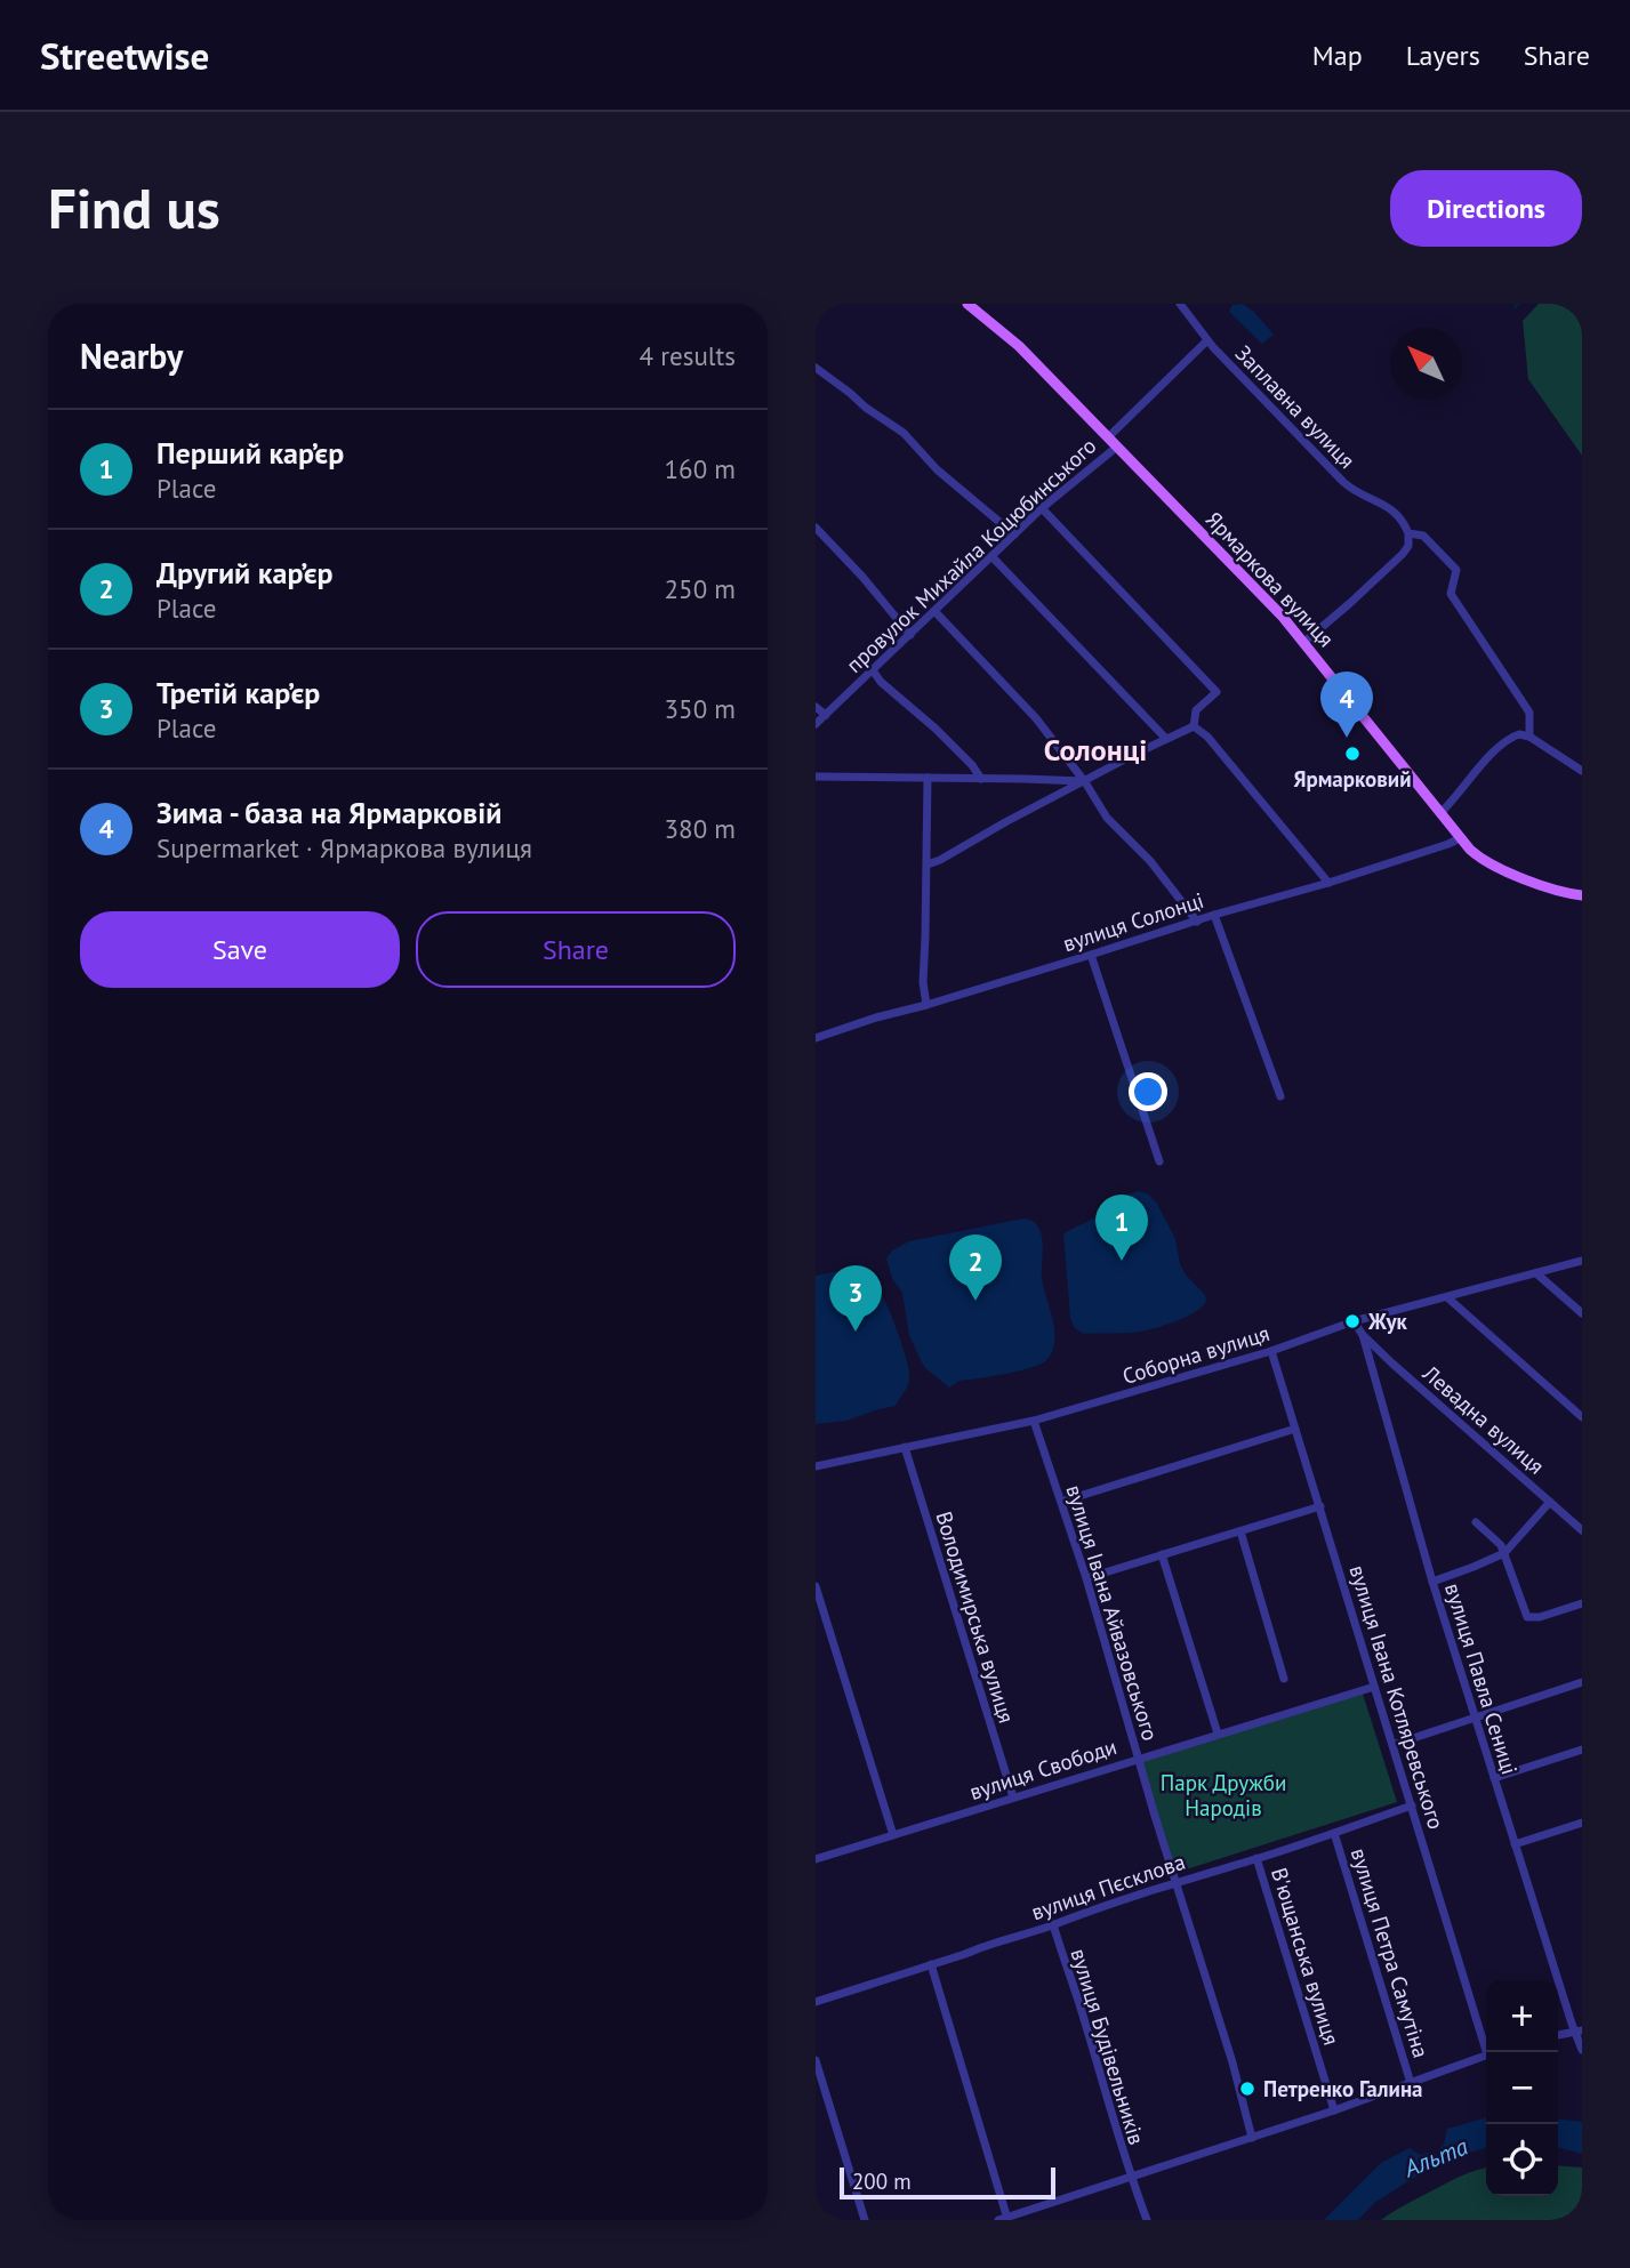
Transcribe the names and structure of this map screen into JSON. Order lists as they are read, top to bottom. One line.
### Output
{"streets":{"main road":["Ярмаркова вулиця"],"street":["Заплавна вулиця","провулок Михайла Коцюбинського","вулиця Солонці","Соборна вулиця","Левадна вулиця","вулиця Івана Айвазовського","Володимирська вулиця","вулиця Павла Сениці","вулиця Івана Котляревського","вулиця Свободи","вулиця Пєсклова","вулиця Петра Самутіна","В'ющанська вулиця","вулиця Будівельників"]},"crossings":[["провулок Михайла Коцюбинського","Ярмаркова вулиця"],["Ярмаркова вулиця","вулиця Солонці"],["Соборна вулиця","вулиця Івана Айвазовського"],["Соборна вулиця","Володимирська вулиця"],["Соборна вулиця","вулиця Івана Котляревського"],["Левадна вулиця","вулиця Павла Сениці"],["вулиця Івана Айвазовського","вулиця Свободи"],["вулиця Івана Айвазовського","вулиця Пєсклова"],["Володимирська вулиця","вулиця Свободи"],["вулиця Івана Котляревського","вулиця Свободи"],["вулиця Івана Котляревського","вулиця Пєсклова"],["вулиця Пєсклова","вулиця Петра Самутіна"],["вулиця Пєсклова","В'ющанська вулиця"],["вулиця Пєсклова","вулиця Будівельників"]],"districts":["Солонці"],"water":["Альта"],"parks":["Парк Дружби Народів"],"places":["Ярмарковий","Жук","Петренко Галина"],"scale_bar":"200 m","north":"top left","page":{"header":"Streetwise","nav":["Map","Layers","Share"],"buttons":["Directions",["Save","Share"]],"title":"Find us","heading":["Nearby","4 results"],"list":[{"mark":"1","name":"Перший кар’єр","note":"Place","value":"160 m"},{"mark":"2","name":"Другий кар’єр","note":"Place","value":"250 m"},{"mark":"3","name":"Третій кар’єр","note":"Place","value":"350 m"},{"mark":"4","name":"Зима - база на Ярмарковій","note":"Supermarket · Ярмаркова вулиця","value":"380 m"}],"pins":["4","1","2","3"],"map_buttons":["+","−"],"scale":"200 m"}}
